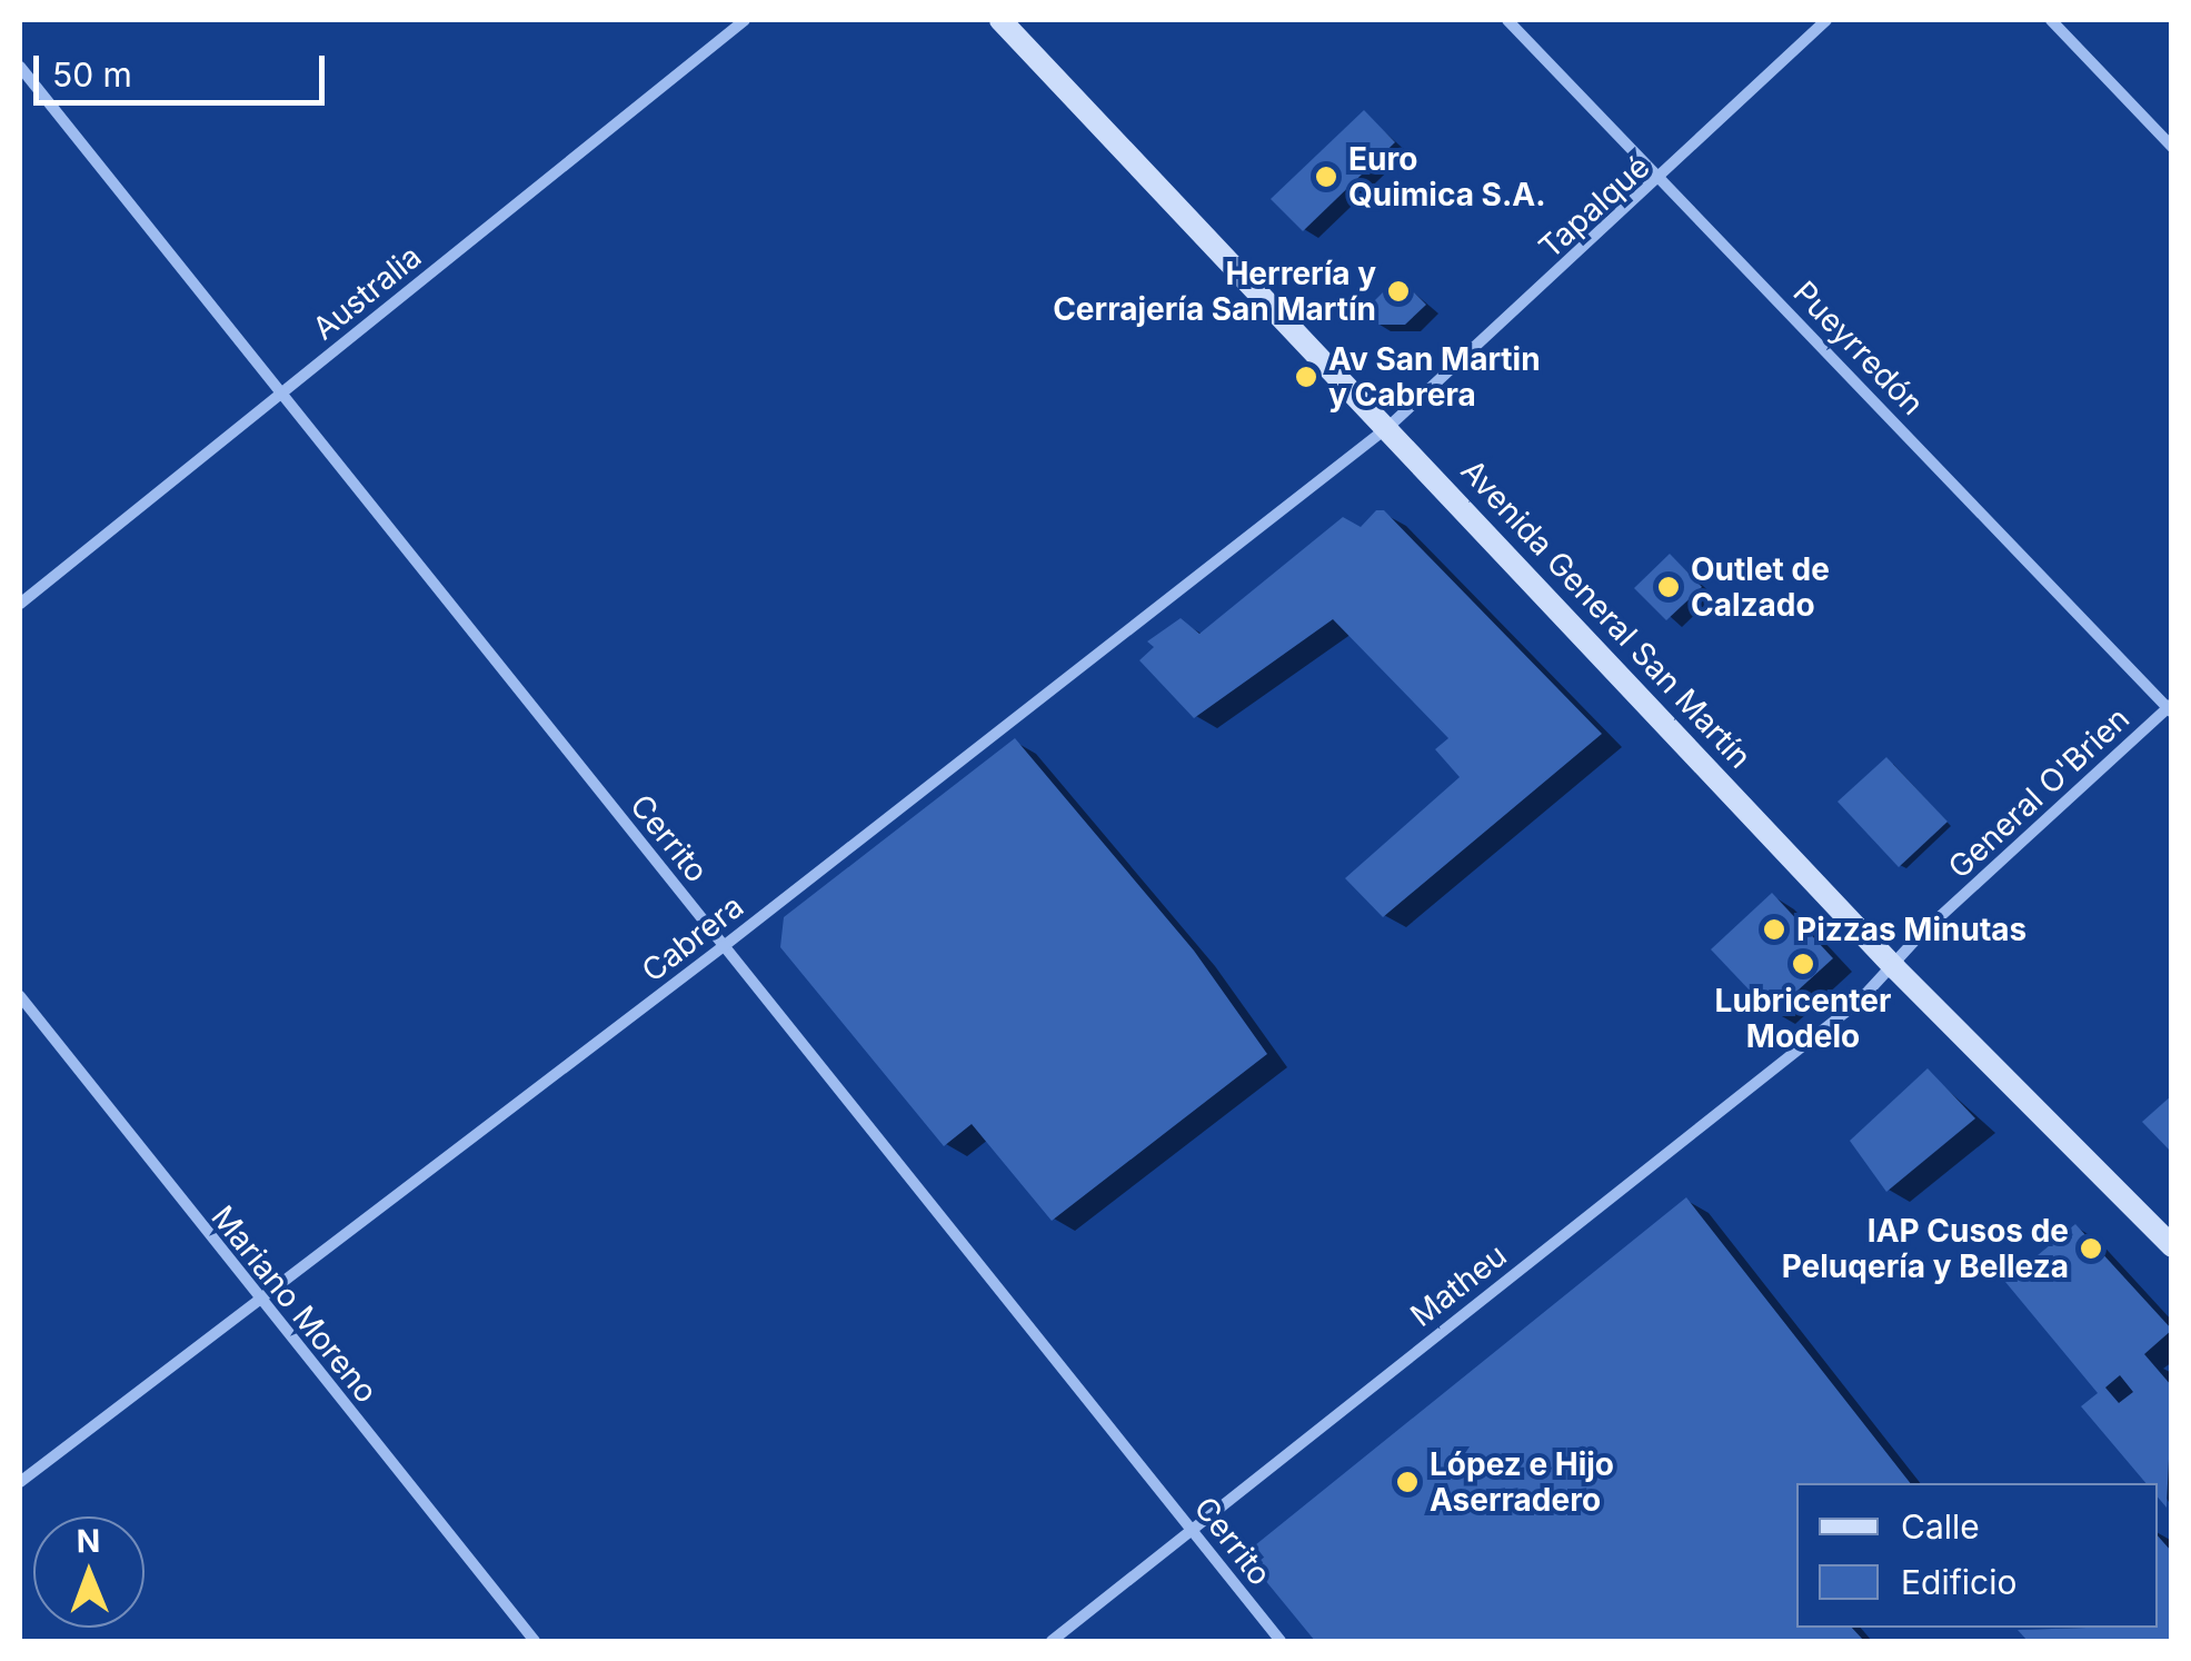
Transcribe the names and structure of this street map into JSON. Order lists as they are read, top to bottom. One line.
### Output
{"streets":{"main road":["Avenida General San Martín"],"street":["Tapalqué","Australia","Pueyrredón","General O'Brien","Cerrito","Cabrera","Matheu","Mariano Moreno"]},"crossings":[["Tapalqué","Pueyrredón"],["Tapalqué","Avenida General San Martín"],["Tapalqué","Cabrera"],["Australia","Cerrito"],["Pueyrredón","General O'Brien"],["Avenida General San Martín","General O'Brien"],["Avenida General San Martín","Cabrera"],["Avenida General San Martín","Matheu"],["General O'Brien","Matheu"],["Cerrito","Cabrera"],["Cerrito","Matheu"],["Cabrera","Mariano Moreno"]],"places":["Euro Quimica S.A.","Herrería y Cerrajería San Martín","Av San Martin y Cabrera","Outlet de Calzado","Pizzas Minutas","Lubricenter Modelo","IAP Cusos de Peluqería y Belleza","López e Hijo Aserradero"],"legend":["Calle","Edificio"],"scale_bar":"50 m","north":"top"}
